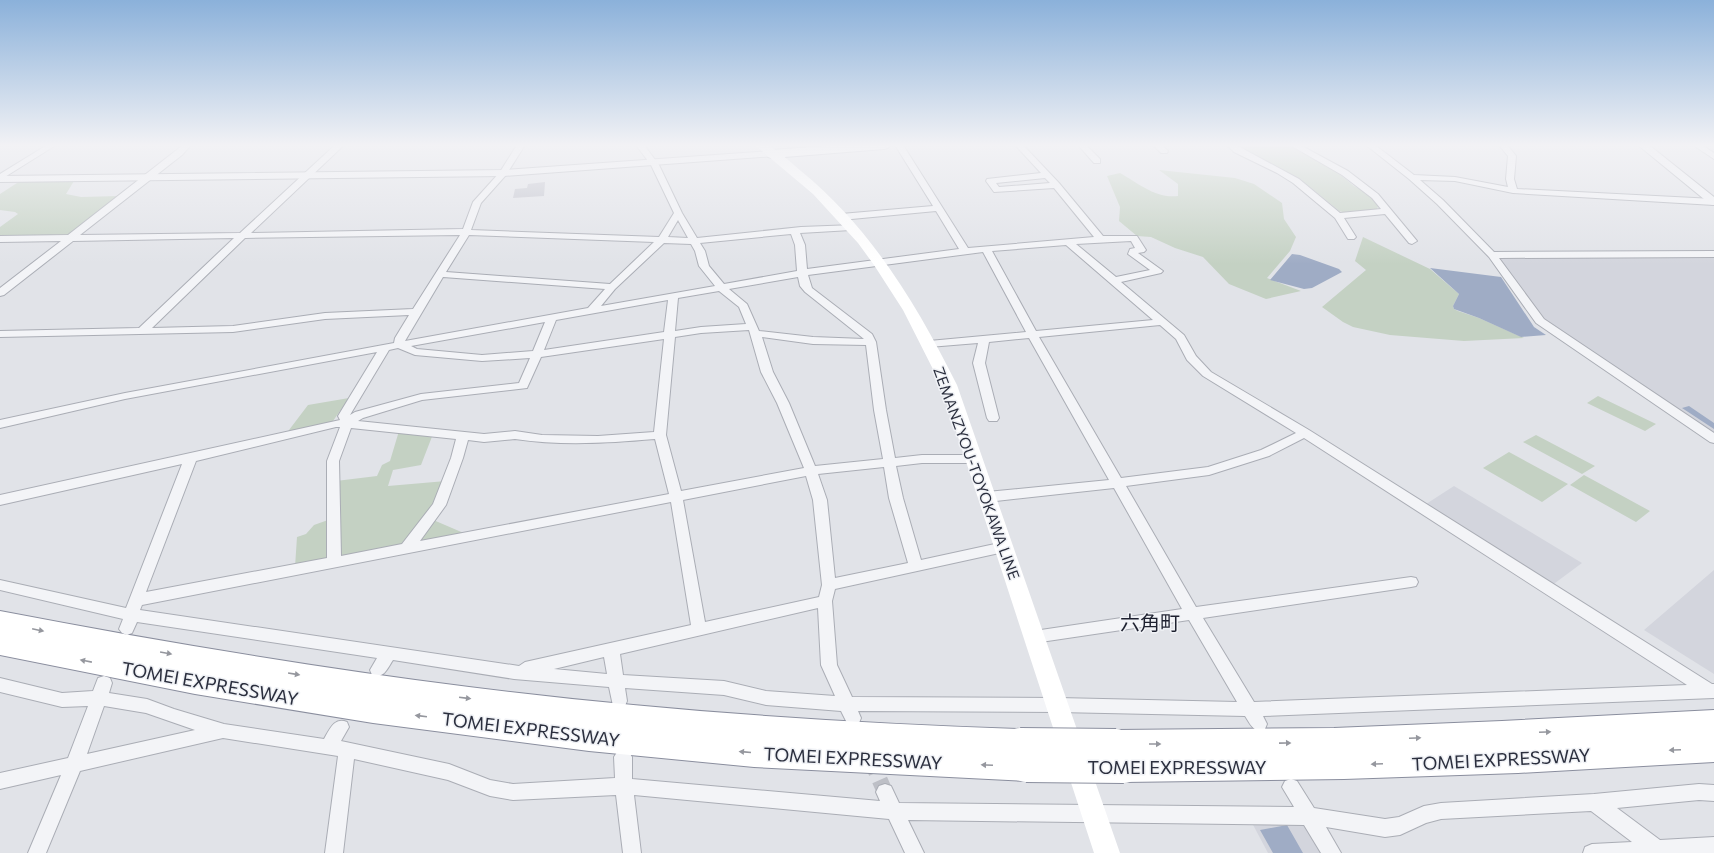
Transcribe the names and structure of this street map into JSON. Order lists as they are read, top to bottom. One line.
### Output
{"streets":{"highway":["TOMEI EXPRESSWAY"],"main road":["ZEMANZYOU-TOYOKAWA LINE"]},"districts":["六角町"]}
